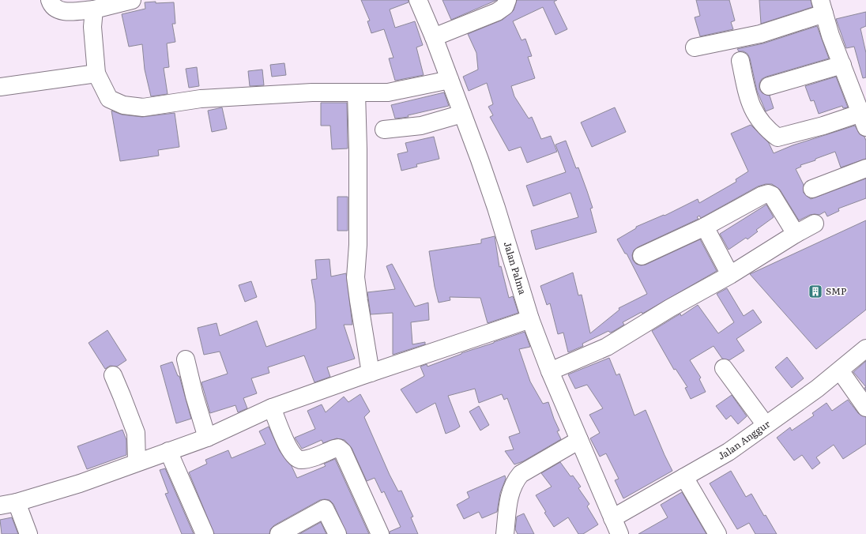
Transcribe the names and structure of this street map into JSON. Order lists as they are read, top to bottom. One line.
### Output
{"streets":{"street":["Jalan Palma","Jalan Anggur"]},"crossings":[["Jalan Palma","Jalan Anggur"]],"places":{"building":["SMP"]}}
